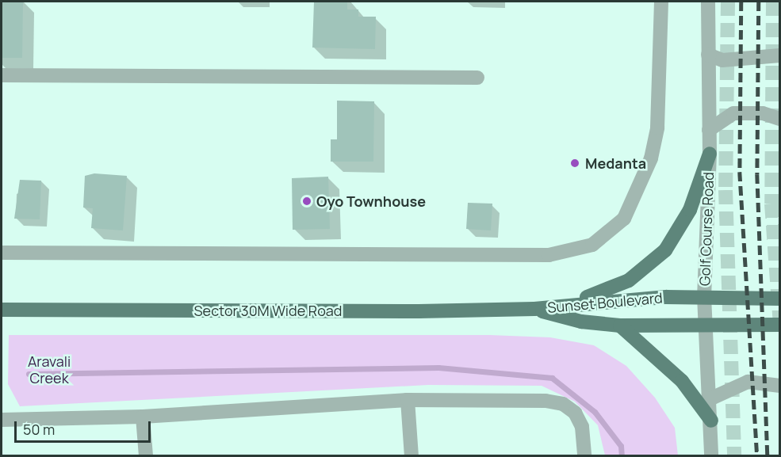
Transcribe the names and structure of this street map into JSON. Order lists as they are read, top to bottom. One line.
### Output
{"streets":{"main road":["Sunset Boulevard","Sector 30M Wide Road"],"street":["Golf Course Road"]},"crossings":[["Golf Course Road","Sunset Boulevard"],["Sunset Boulevard","Sector 30M Wide Road"]],"parks":["Aravali Creek"],"places":["Medanta","Oyo Townhouse"],"scale_bar":"50 m"}
